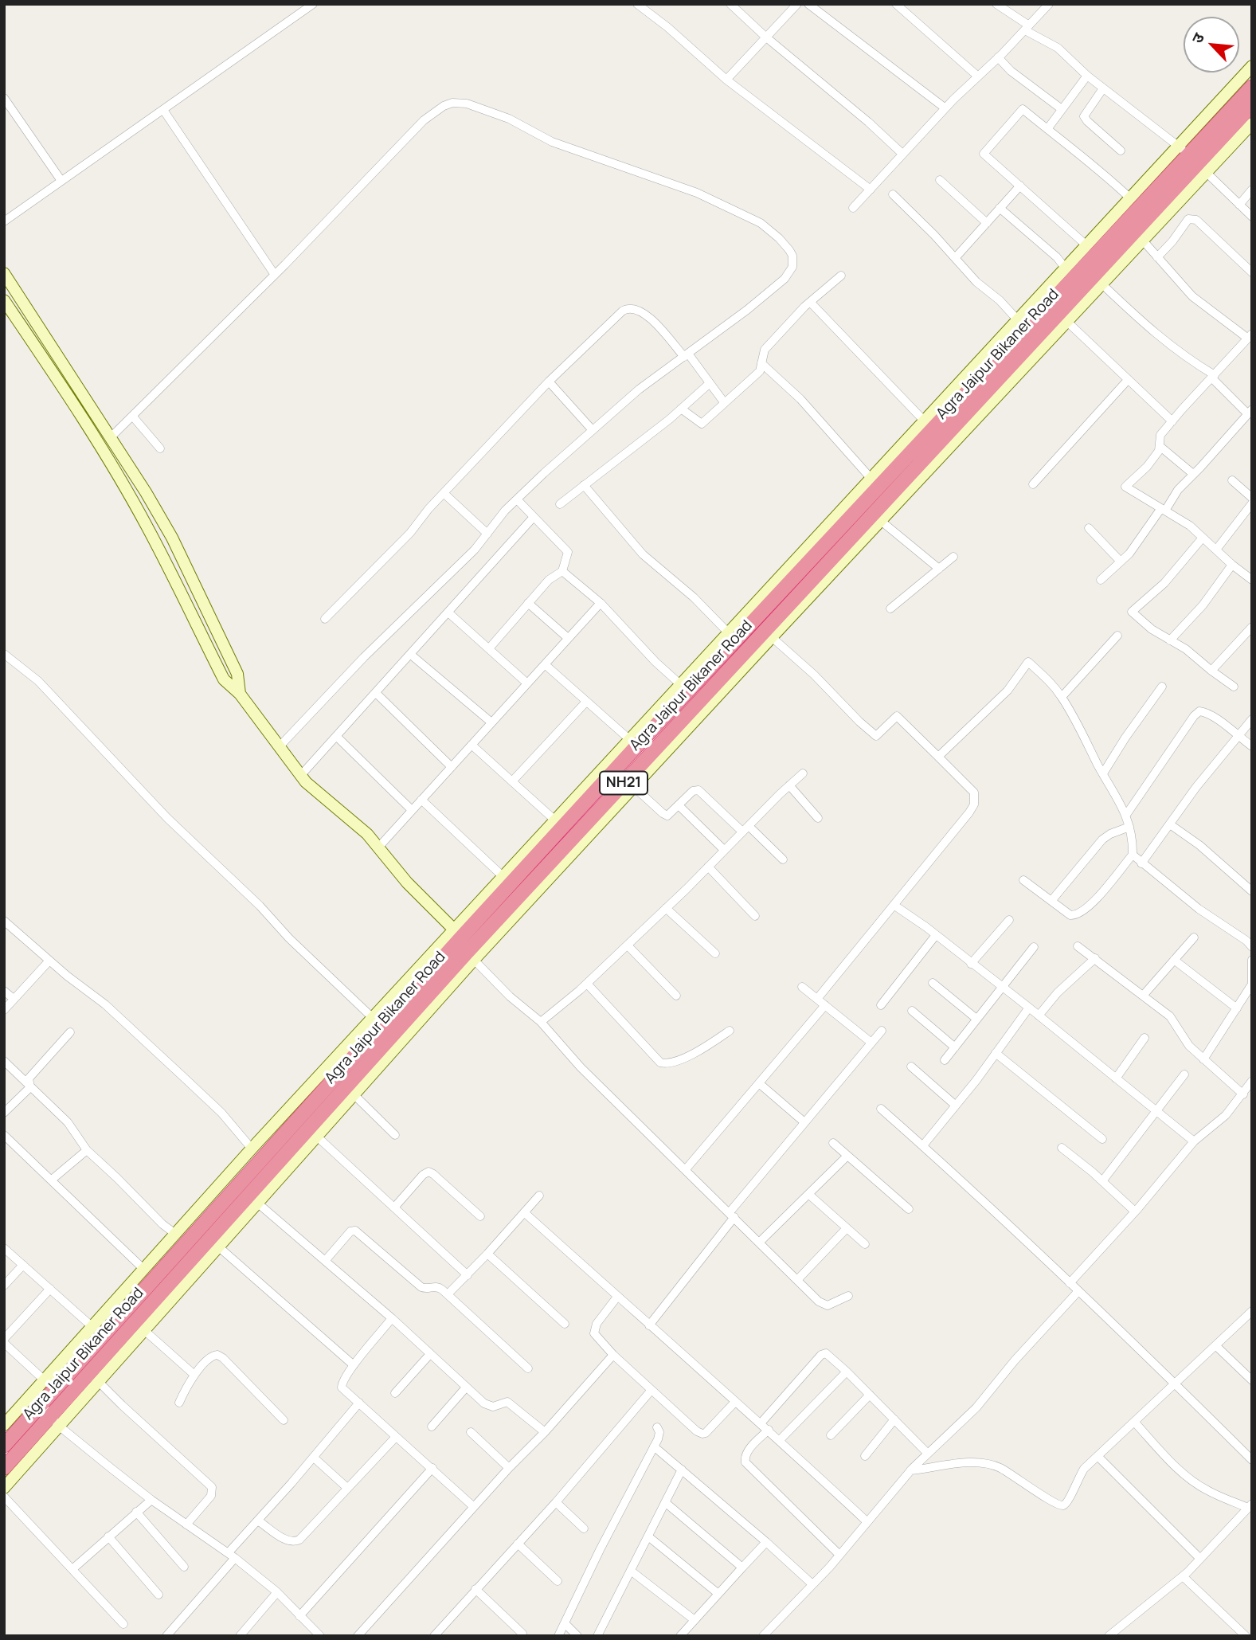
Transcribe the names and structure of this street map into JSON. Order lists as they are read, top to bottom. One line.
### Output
{"streets":{"highway":["Agra Jaipur Bikaner Road","NH21"]},"north":"top left"}
